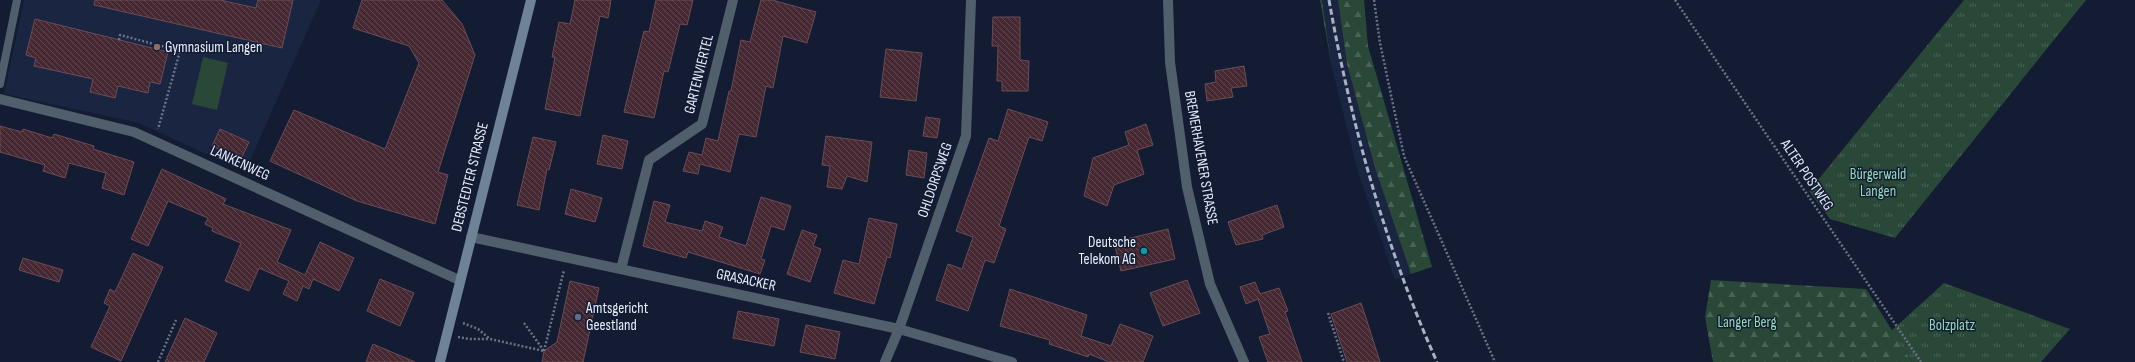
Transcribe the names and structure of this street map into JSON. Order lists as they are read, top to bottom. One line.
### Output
{"streets":{"main road":["DEBSTEDTER STRASSE"],"street":["GARTENVIERTEL","BREMERHAVENER STRASSE","LANKENWEG","OHLDORPSWEG","GRASACKER"],"path":["ALTER POSTWEG"]},"crossings":[["GARTENVIERTEL","GRASACKER"],["LANKENWEG","DEBSTEDTER STRASSE"],["DEBSTEDTER STRASSE","GRASACKER"],["OHLDORPSWEG","GRASACKER"]],"parks":["Bürgerwald Langen","Langer Berg","Bolzplatz"],"places":["Gymnasium Langen","Deutsche Telekom AG","Amtsgericht Geestland"]}
